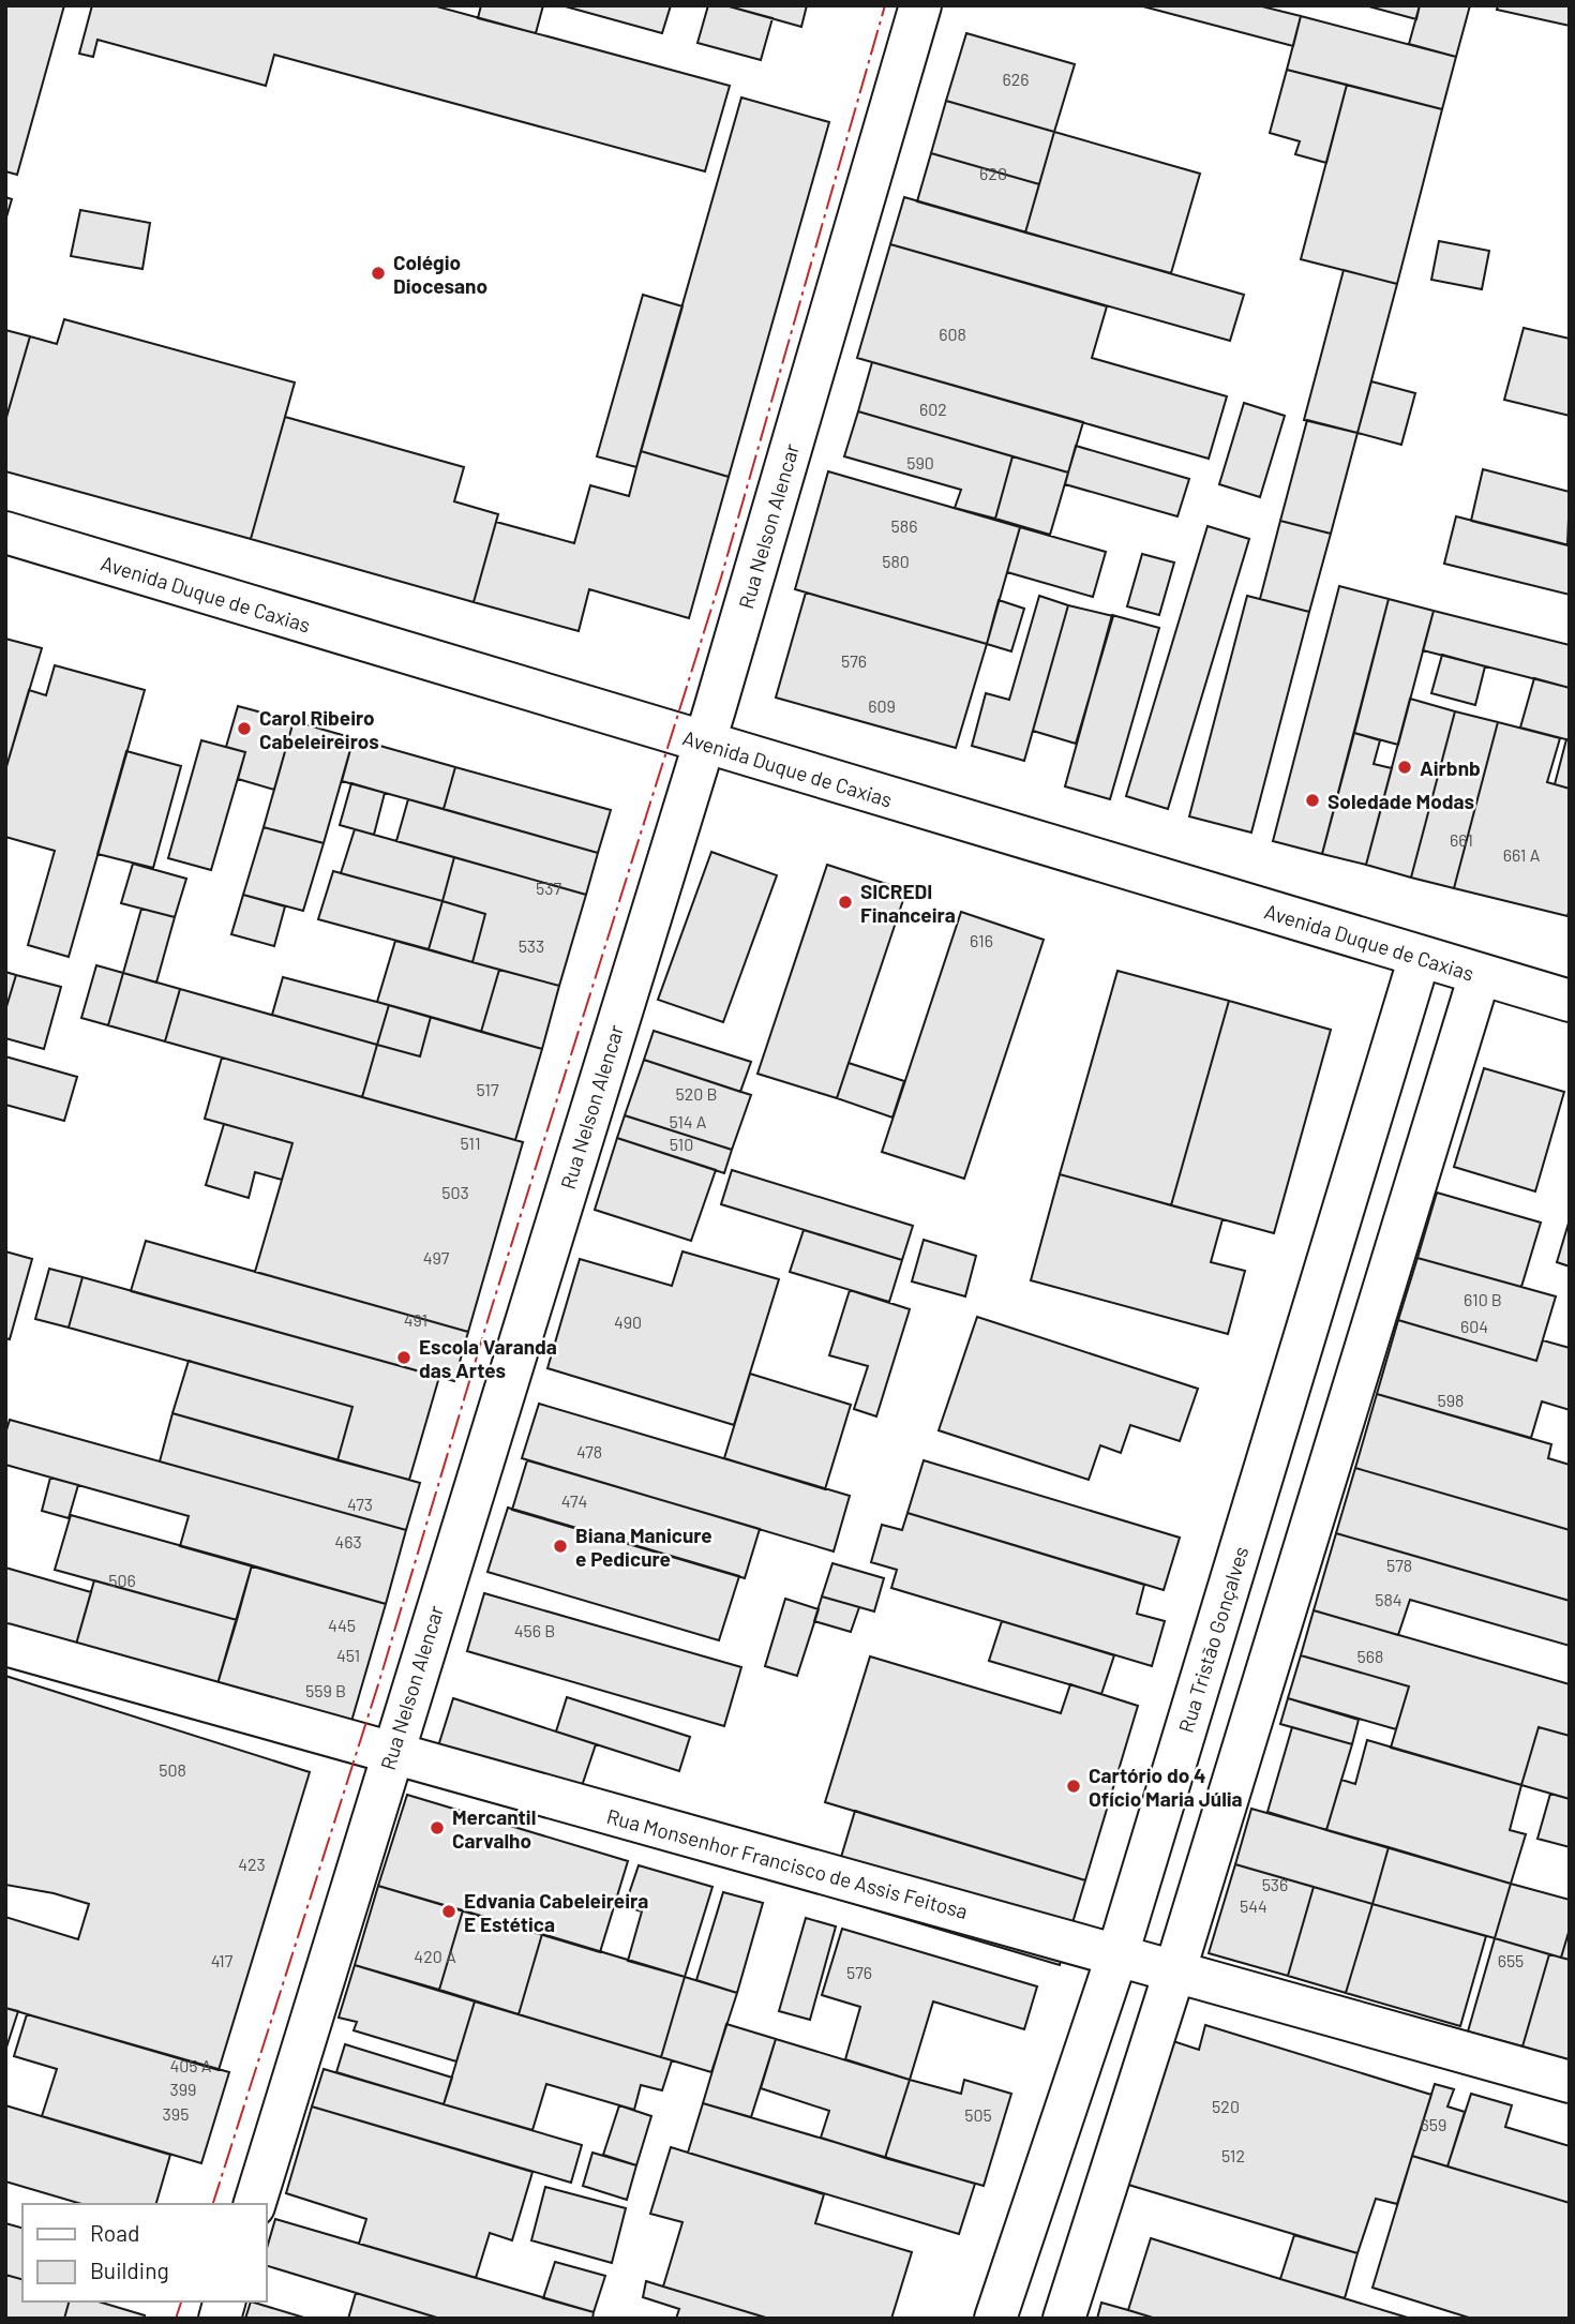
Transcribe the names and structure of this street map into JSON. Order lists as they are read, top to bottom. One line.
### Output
{"streets":{"street":["Rua Nelson Alencar","Avenida Duque de Caxias","Rua Tristão Gonçalves","Rua Monsenhor Francisco de Assis Feitosa"]},"crossings":[["Rua Nelson Alencar","Avenida Duque de Caxias"],["Rua Nelson Alencar","Rua Monsenhor Francisco de Assis Feitosa"],["Avenida Duque de Caxias","Rua Tristão Gonçalves"],["Rua Tristão Gonçalves","Rua Monsenhor Francisco de Assis Feitosa"]],"places":["Colégio Diocesano","Carol Ribeiro Cabeleireiros","Airbnb","Soledade Modas","SICREDI Financeira","Escola Varanda das Artes","Biana Manicure e Pedicure","Cartório do 4 Ofício Maria Júlia","Mercantil Carvalho","Edvania Cabeleireira E Estética"],"house_numbers":["626","620","608","602","590","586","580","576","609","661","661 A","537","616","533","517","520 B","514 A","511","510","503","497","610 B","491","490","604","598","478","474","473","463","578","506","584","445","456 B","451","568","559 B","508","423","536","544","420 A","417","655","576","405 A","399","520","395","505","659","512"],"legend":["Road","Building"]}
